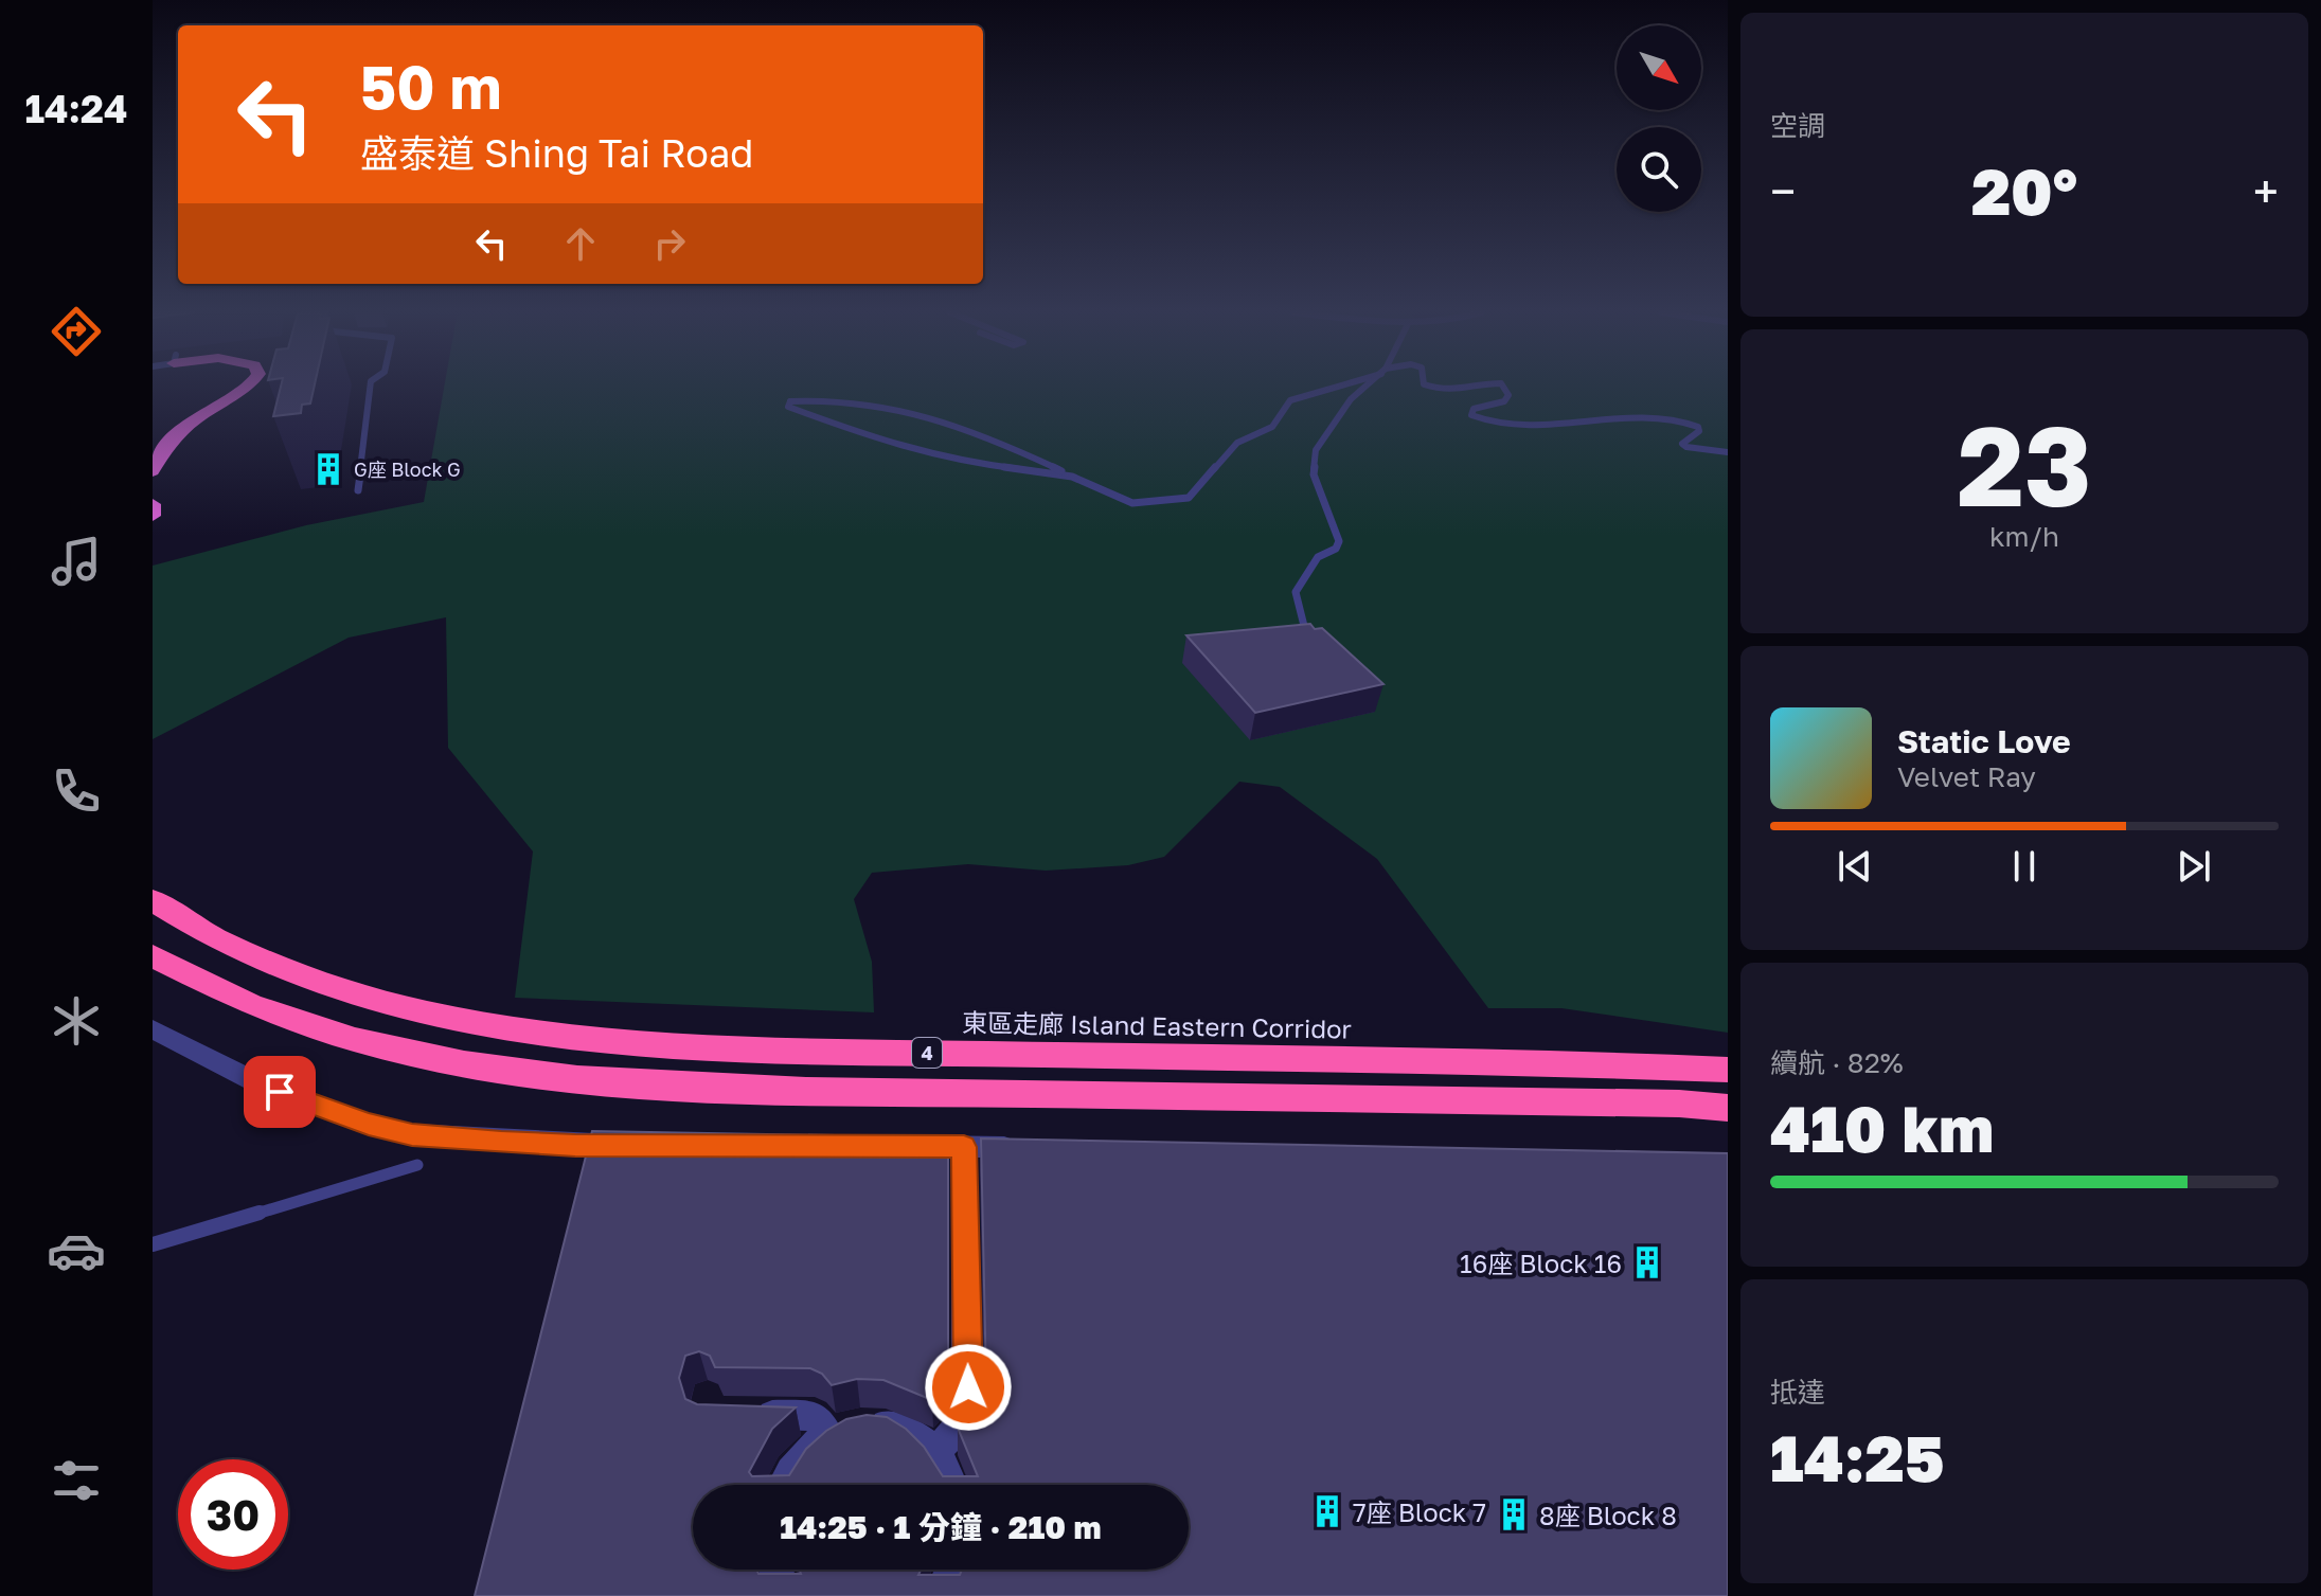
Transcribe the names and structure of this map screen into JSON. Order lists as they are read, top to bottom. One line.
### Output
{"streets":{"highway":["東區走廊 Island Eastern Corridor","4"]},"places":{"building":["G座 Block G","16座 Block 16","7座 Block 7","8座 Block 8"]},"north":"bottom right","page":{"tabs":"14:24","tile":["空調",["23","km/h"],["續航 · 82%","410 km"],["抵達","14:25"]],"turn":["50 m","盛泰道 Shing Tai Road"],"heat":["−","20°","+"],"song":["Static Love","Velvet Ray"],"limit":"30","trip":"14:25 · 1 分鐘 · 210 m"}}
